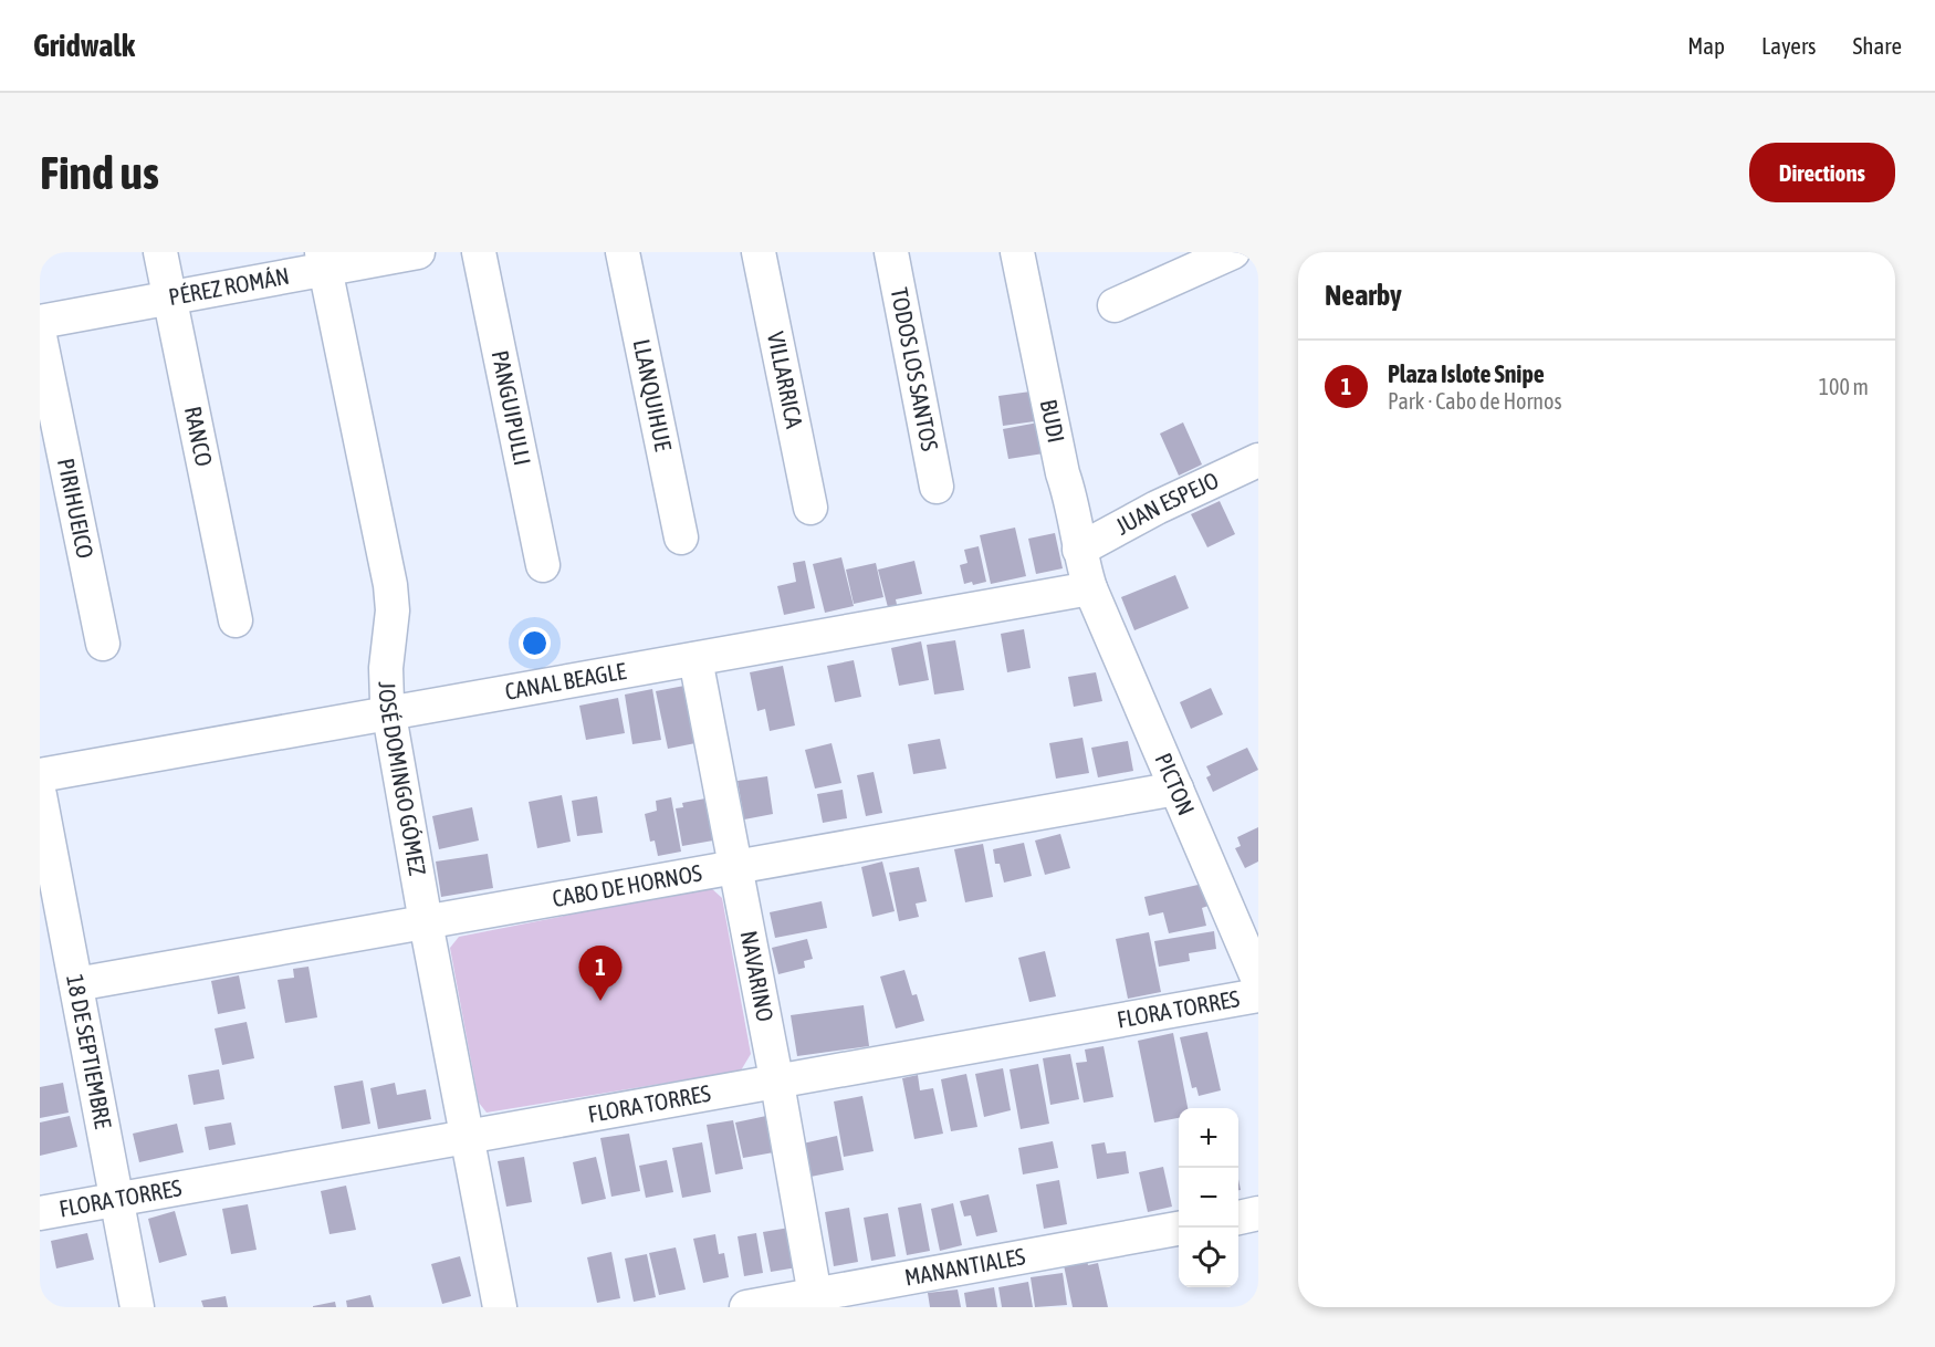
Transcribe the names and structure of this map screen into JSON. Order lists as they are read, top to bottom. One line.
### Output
{"streets":{"street":["PÉREZ ROMÁN","TODOS LOS SANTOS","VILLARRICA","LLANQUIHUE","PANGUIPULLI","BUDI","RANCO","JUAN ESPEJO","PIRIHUEICO","CANAL BEAGLE","JOSÉ DOMINGO GÓMEZ","PICTON","CABO DE HORNOS","NAVARINO","FLORA TORRES","18 DE SEPTIEMBRE","MANANTIALES"]},"crossings":[["PÉREZ ROMÁN","RANCO"],["PÉREZ ROMÁN","JOSÉ DOMINGO GÓMEZ"],["BUDI","JUAN ESPEJO"],["BUDI","CANAL BEAGLE"],["BUDI","PICTON"],["CANAL BEAGLE","JOSÉ DOMINGO GÓMEZ"],["CANAL BEAGLE","PICTON"],["CANAL BEAGLE","NAVARINO"],["JOSÉ DOMINGO GÓMEZ","CABO DE HORNOS"],["JOSÉ DOMINGO GÓMEZ","FLORA TORRES"],["PICTON","CABO DE HORNOS"],["CABO DE HORNOS","NAVARINO"],["CABO DE HORNOS","18 DE SEPTIEMBRE"],["NAVARINO","FLORA TORRES"],["NAVARINO","MANANTIALES"],["FLORA TORRES","18 DE SEPTIEMBRE"]],"page":{"header":"Gridwalk","nav":["Map","Layers","Share"],"buttons":"Directions","title":"Find us","heading":"Nearby","list":[{"mark":"1","name":"Plaza Islote Snipe","note":"Park · Cabo de Hornos","value":"100 m"}],"pins":"1","map_buttons":["+","−"]}}
